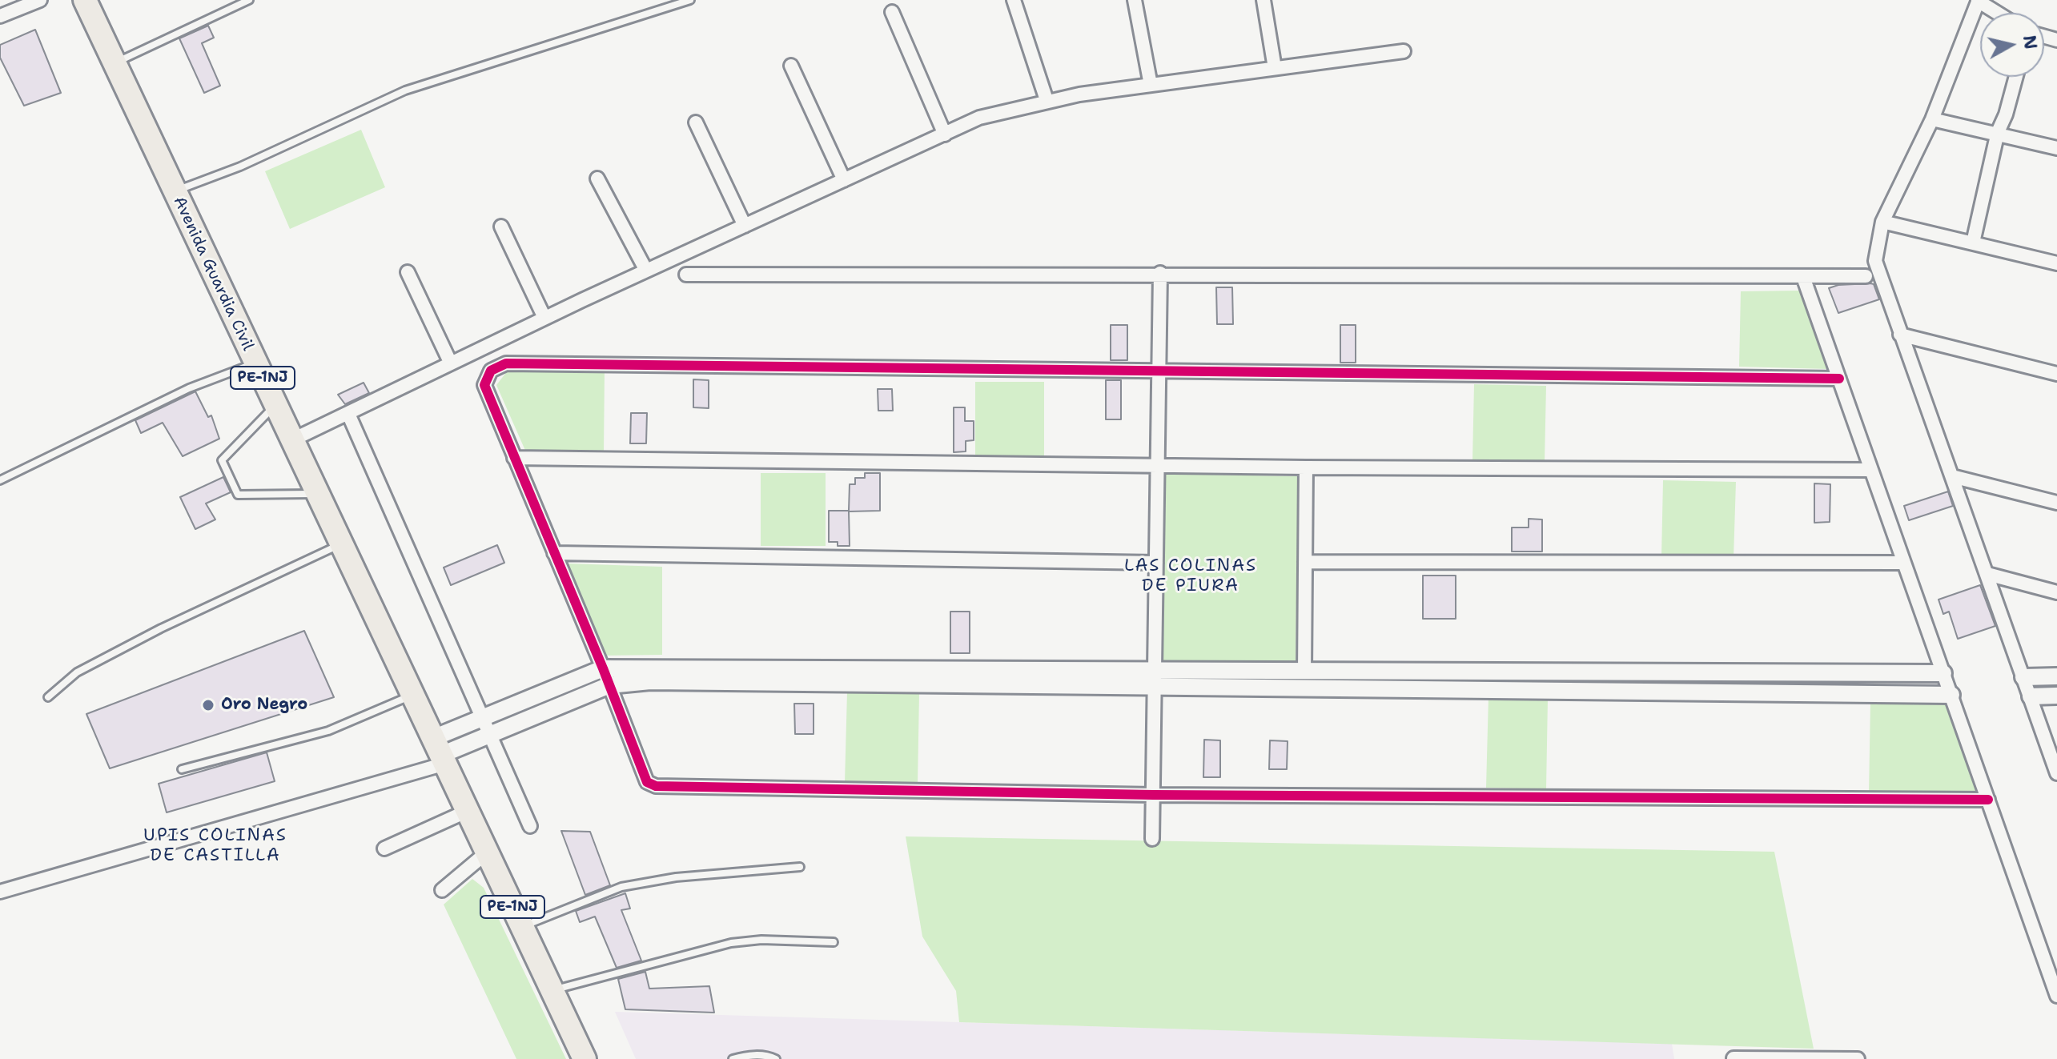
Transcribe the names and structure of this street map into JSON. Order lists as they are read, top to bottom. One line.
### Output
{"streets":{"highway":["Avenida Guardia Civil","PE-1NJ"]},"crossings":[["Avenida Guardia Civil","PE-1NJ"]],"districts":["LAS COLINAS DE PIURA","UPIS COLINAS DE CASTILLA"],"places":["Oro Negro"],"north":"right"}
